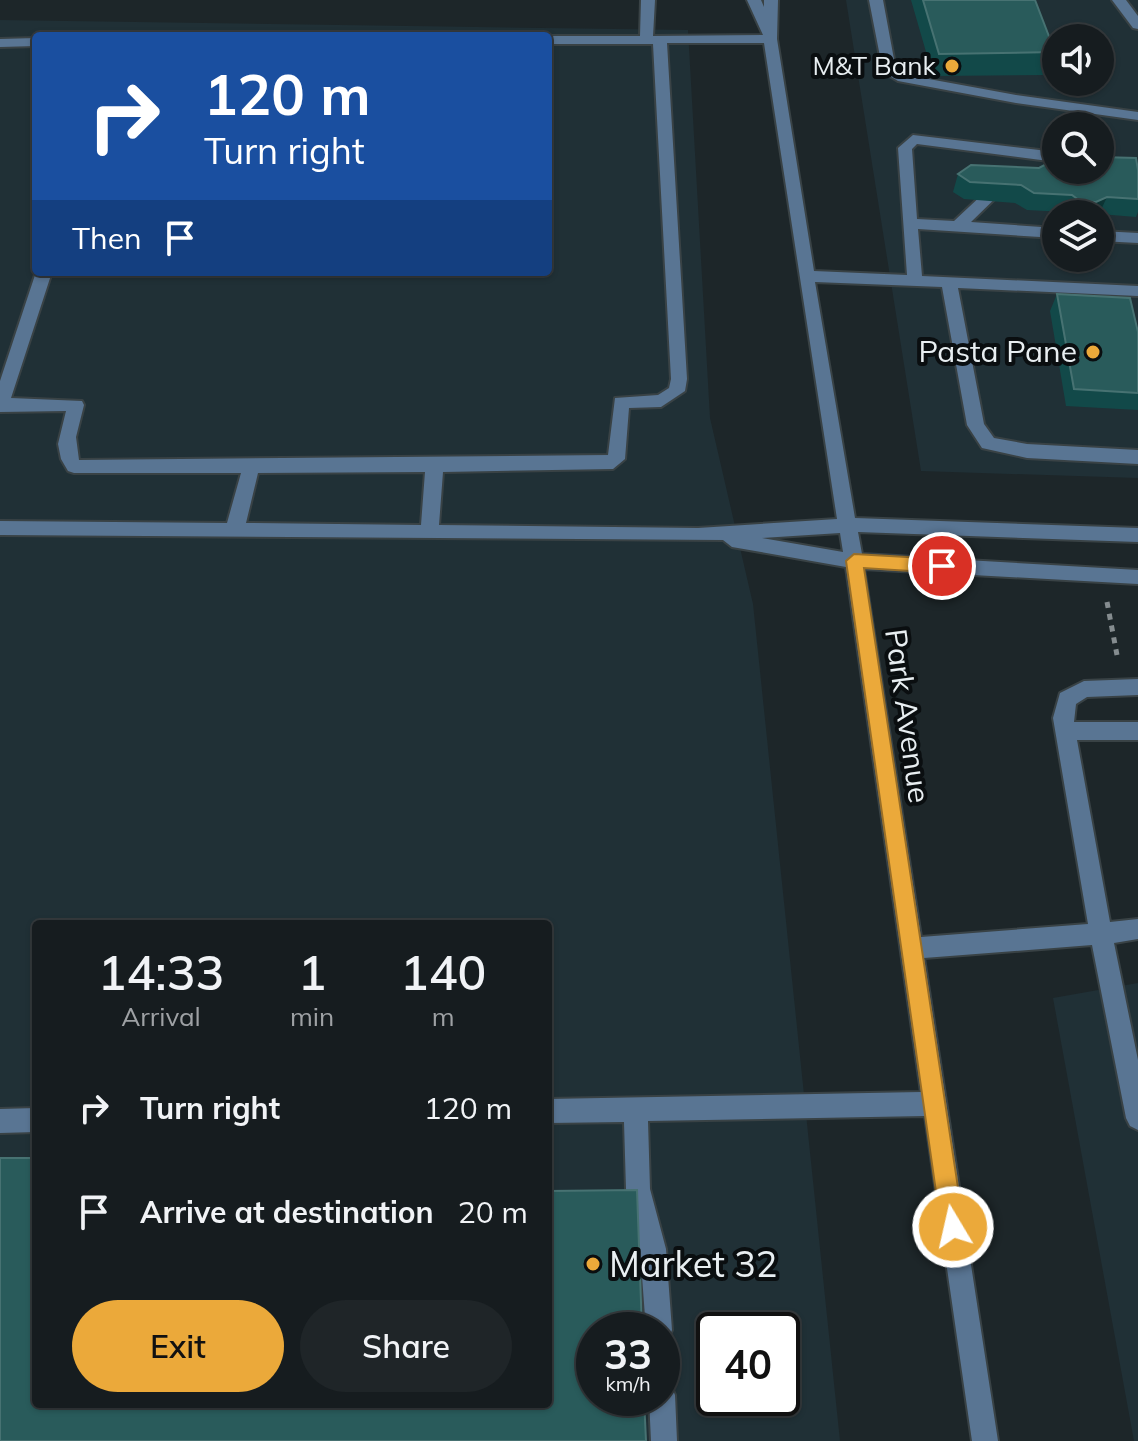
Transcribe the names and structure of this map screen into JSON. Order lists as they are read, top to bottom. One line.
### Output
{"streets":{"street":["Park Avenue"]},"places":["M&T Bank","Pasta Pane","Market 32"],"page":{"turn":["120 m","Turn right"],"then":"Then","eta":["14:33","Arrival","1","min","140","m"],"list":[{"name":"Turn right","value":"120 m"},{"name":"Arrive at destination","value":"20 m"}],"buttons":["Exit","Share"],"speed":"33 km/h","limit":"40"}}
